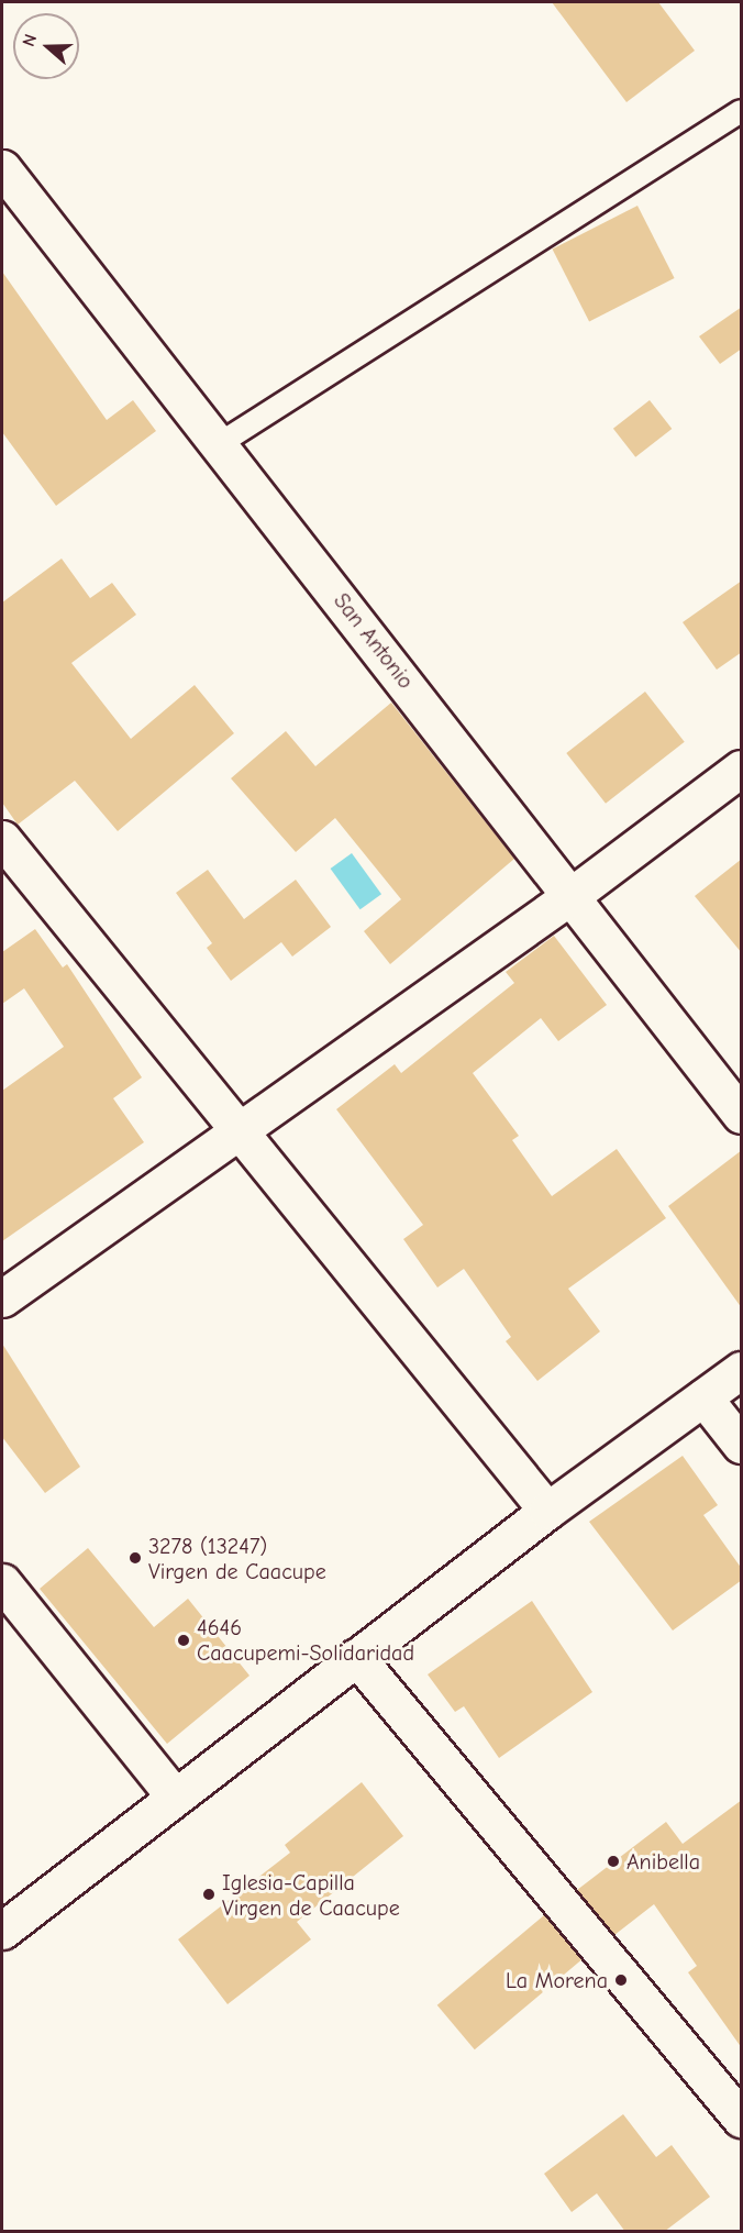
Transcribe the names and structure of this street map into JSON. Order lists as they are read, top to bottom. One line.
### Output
{"streets":{"street":["San Antonio"]},"places":["3278 (13247) Virgen de Caacupe","4646 Caacupemi-Solidaridad","Anibella","Iglesia-Capilla Virgen de Caacupe","La Morena"],"north":"left"}
